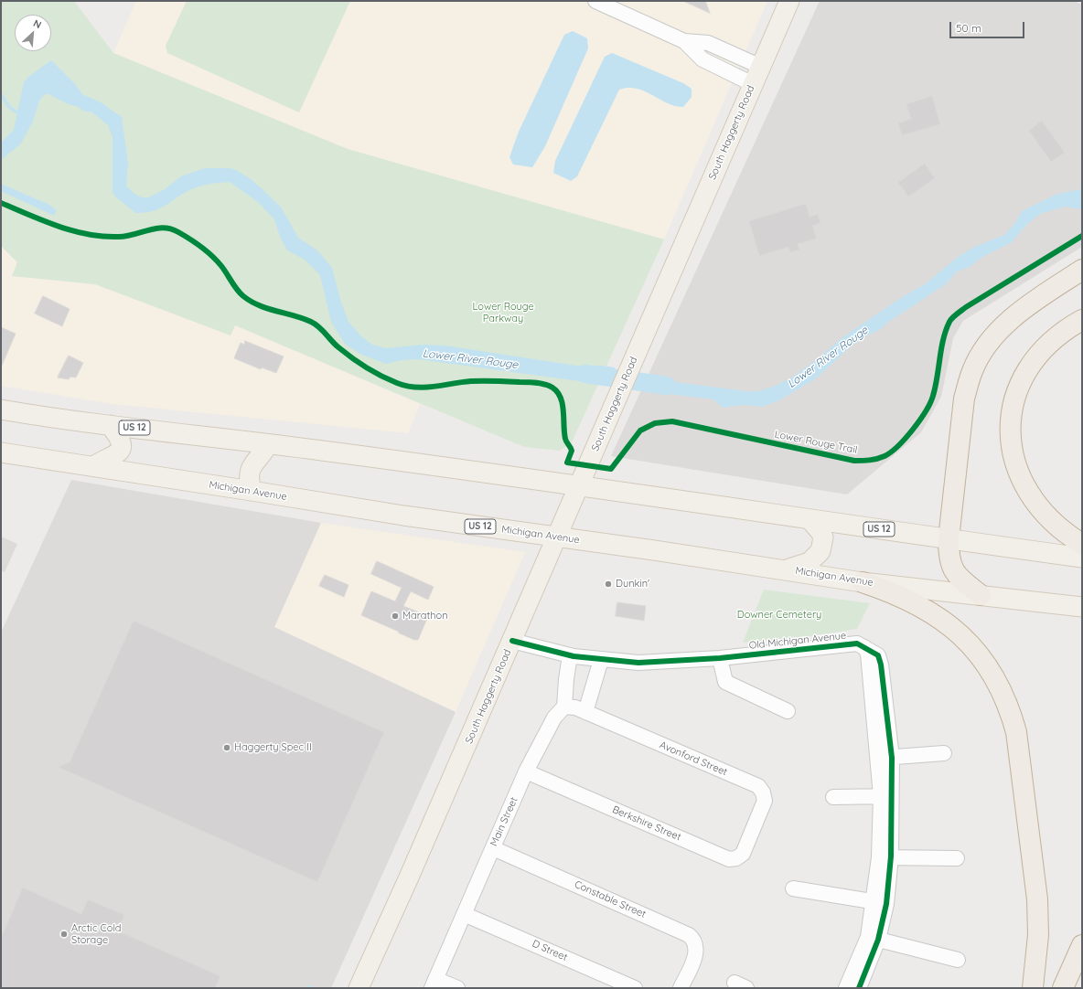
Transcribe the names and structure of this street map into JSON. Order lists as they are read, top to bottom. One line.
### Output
{"streets":{"main road":["South Haggerty Road","US 12","Michigan Avenue"],"street":["Old Michigan Avenue","Avonford Street","Main Street","Berkshire Street","Constable Street","D Street"],"cycle path":["Lower Rouge Trail"]},"crossings":[["South Haggerty Road","US 12"],["South Haggerty Road","Michigan Avenue"],["South Haggerty Road","Old Michigan Avenue"],["Avonford Street","Main Street"],["Avonford Street","Berkshire Street"],["Main Street","Berkshire Street"],["Main Street","Constable Street"],["Main Street","D Street"]],"water":["Lower River Rouge"],"parks":["Lower Rouge Parkway","Downer Cemetery"],"places":["Dunkin'","Marathon","Haggerty Spec II","Arctic Cold Storage"],"scale_bar":"50 m","north":"top right"}
